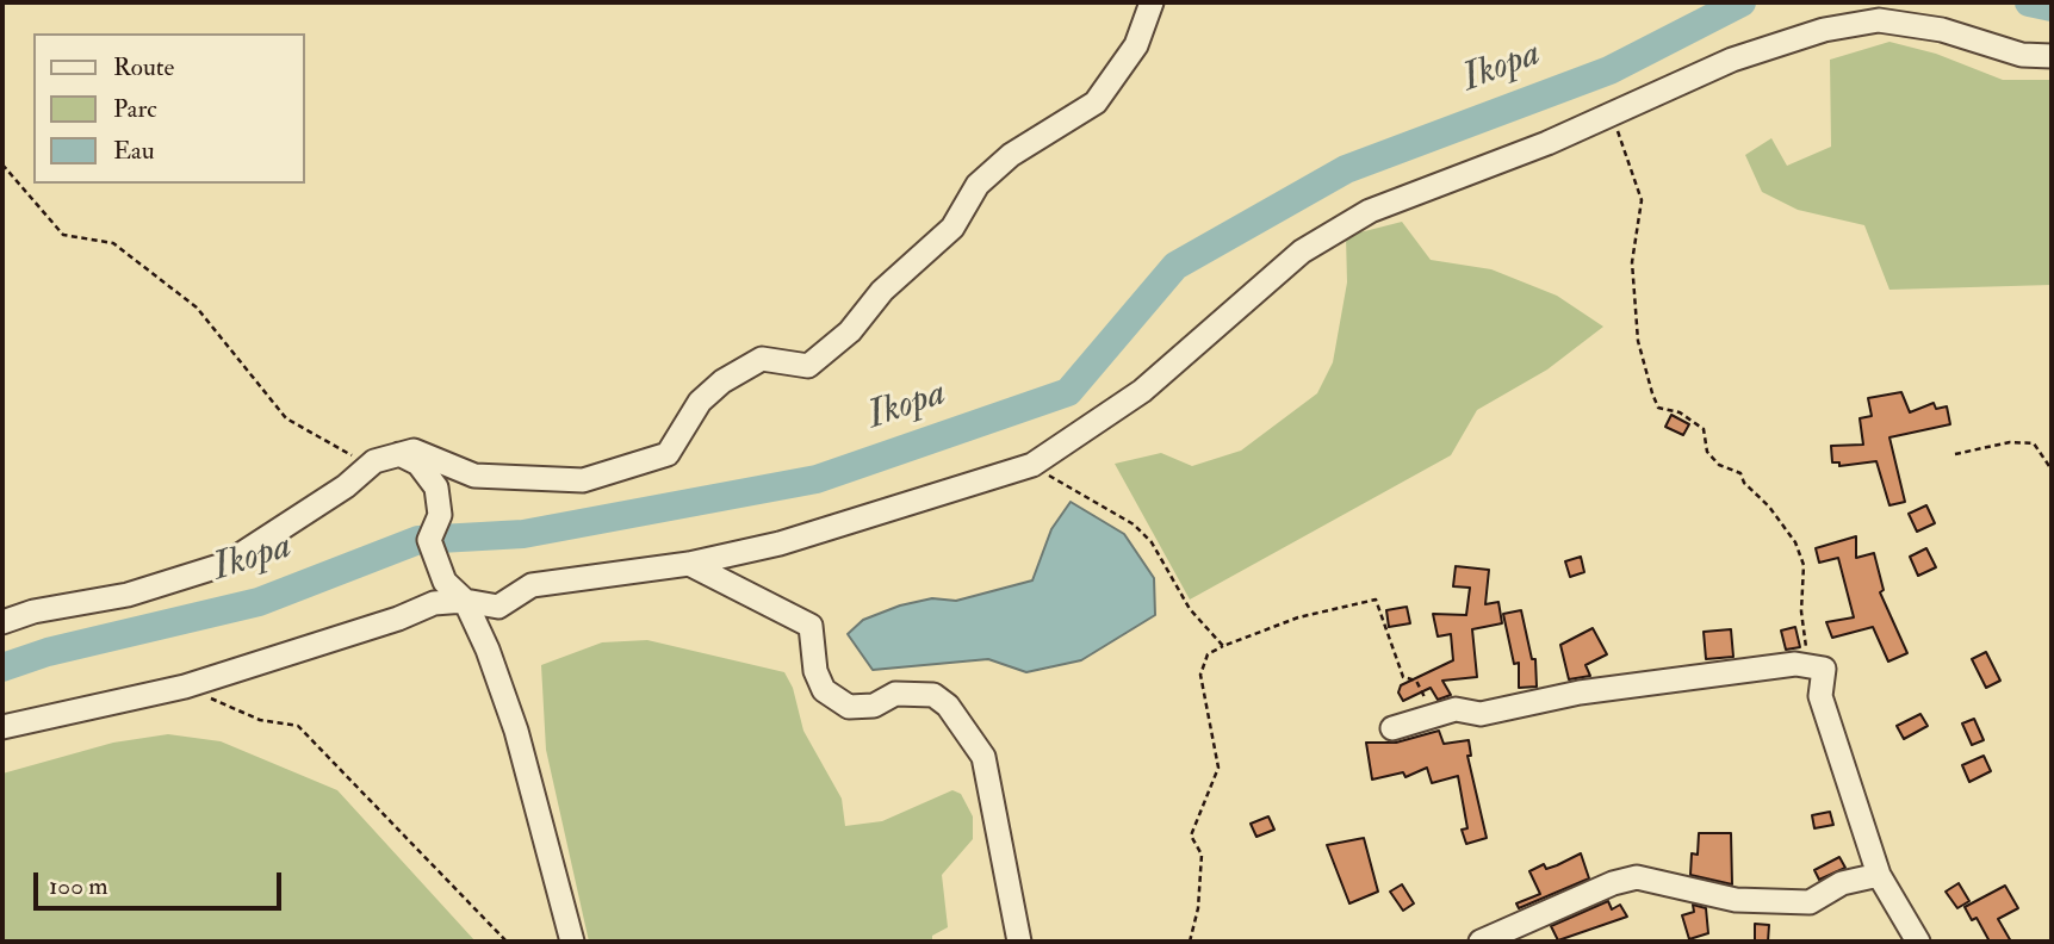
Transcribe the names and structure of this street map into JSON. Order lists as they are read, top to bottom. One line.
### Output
{"water":["Ikopa"],"legend":["Route","Parc","Eau"],"scale_bar":"100 m"}
